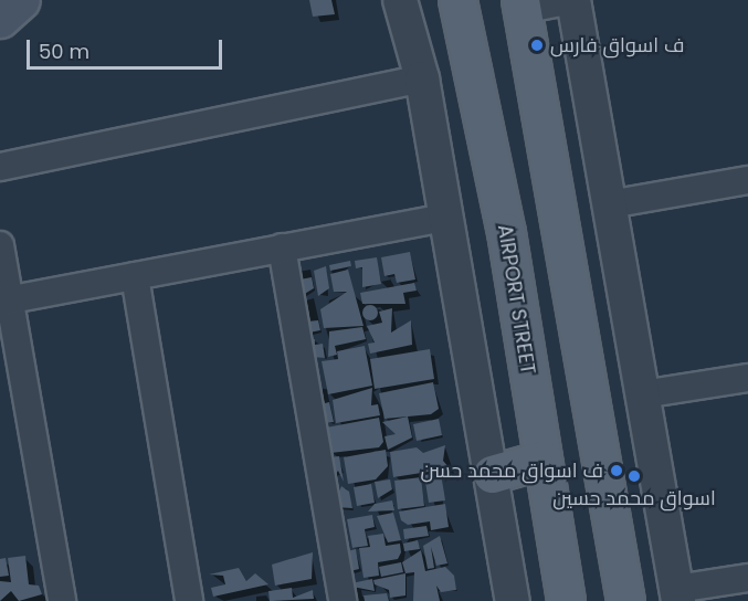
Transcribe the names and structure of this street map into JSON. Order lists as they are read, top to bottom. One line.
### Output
{"streets":{"main road":["AIRPORT STREET"]},"places":["ف اسواق فارس","ف اسواق محمد حسن","اسواق محمد حسين"],"scale_bar":"50 m"}
